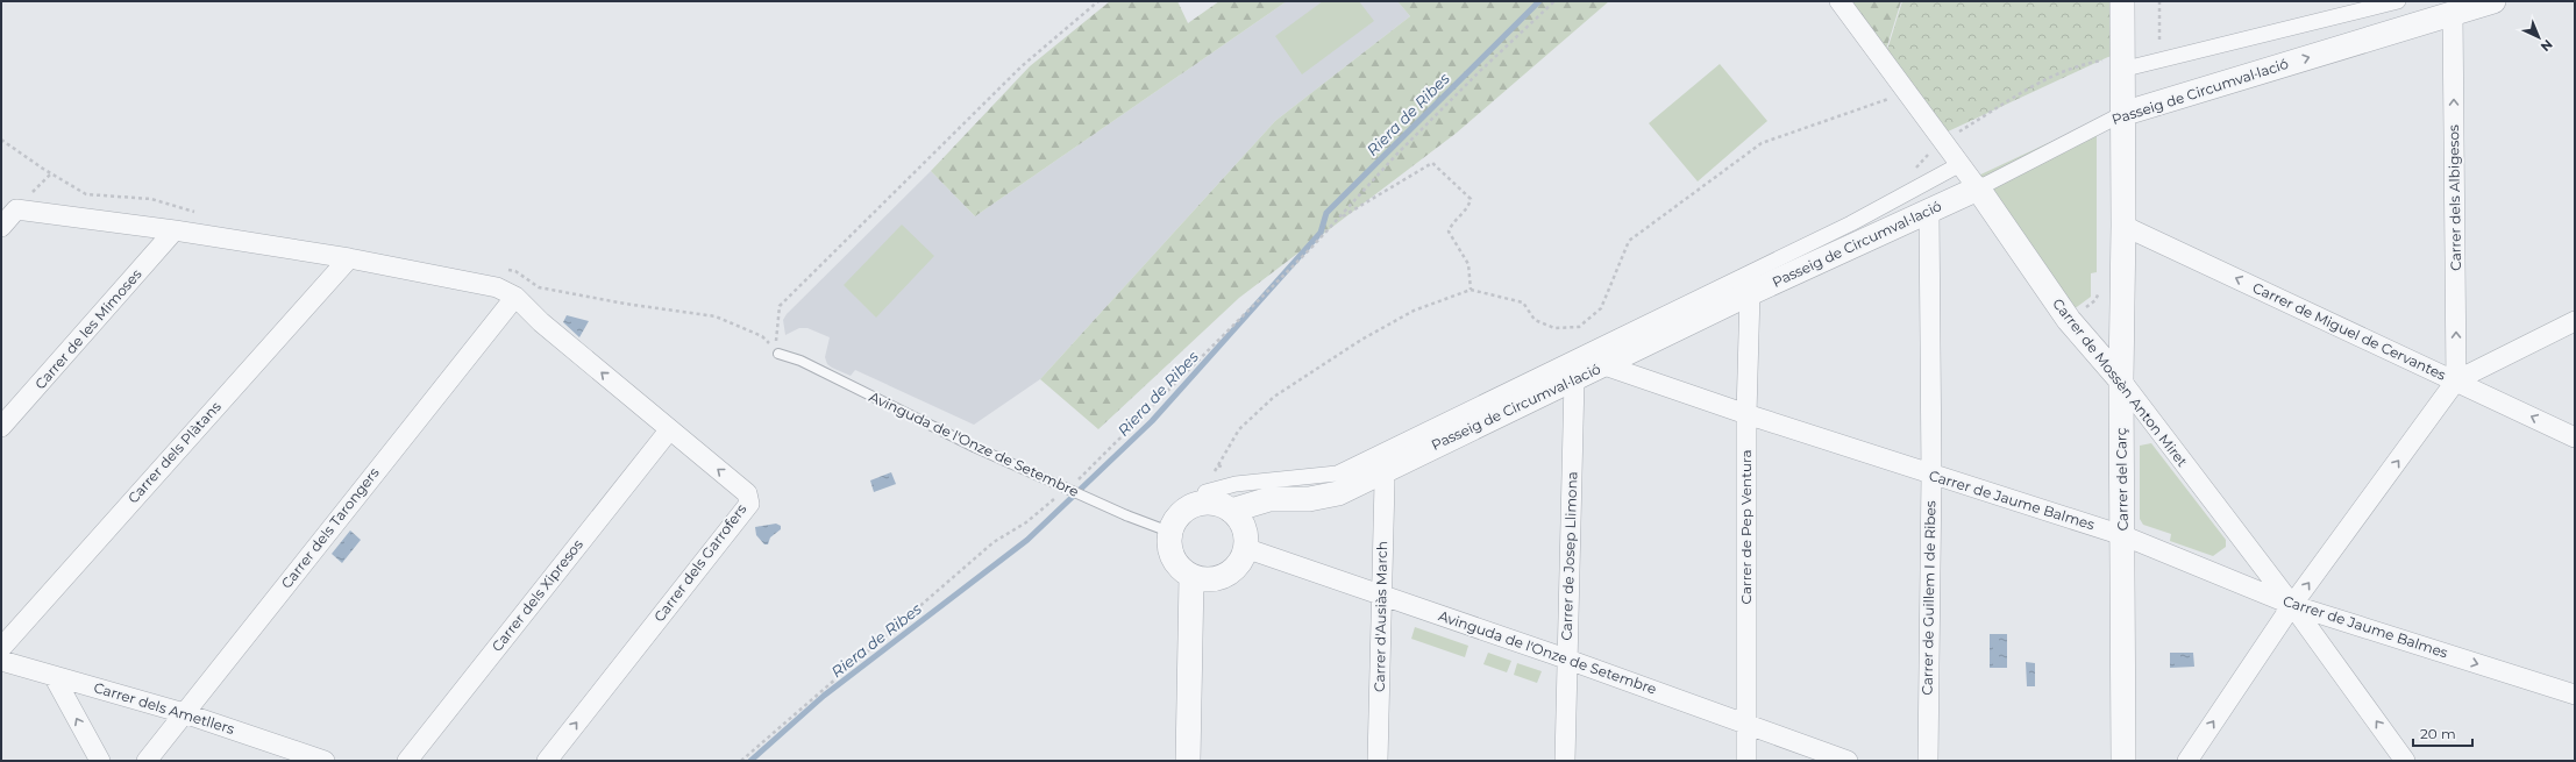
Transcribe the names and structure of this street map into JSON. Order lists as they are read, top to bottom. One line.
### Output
{"streets":{"street":["Passeig de Circumval·lació","Carrer dels Albigesos","Carrer de les Mimoses","Carrer de Miguel de Cervantes","Carrer de Mossèn Anton Miret","Avinguda de l'Onze de Setembre","Carrer dels Plàtans","Carrer del Carç","Carrer de Jaume Balmes","Carrer de Pep Ventura","Carrer dels Tarongers","Carrer de Josep Llimona","Carrer dels Garrofers","Carrer dels Xipresos","Carrer de Guillem I de Ribes","Carrer d'Ausiàs March","Carrer dels Ametllers"]},"crossings":[["Passeig de Circumval·lació","Carrer dels Albigesos"],["Passeig de Circumval·lació","Carrer de Mossèn Anton Miret"],["Passeig de Circumval·lació","Avinguda de l'Onze de Setembre"],["Passeig de Circumval·lació","Carrer del Carç"],["Passeig de Circumval·lació","Carrer de Jaume Balmes"],["Passeig de Circumval·lació","Carrer de Pep Ventura"],["Passeig de Circumval·lació","Carrer de Josep Llimona"],["Passeig de Circumval·lació","Carrer de Guillem I de Ribes"],["Passeig de Circumval·lació","Carrer d'Ausiàs March"],["Carrer dels Albigesos","Carrer de Miguel de Cervantes"],["Carrer de Miguel de Cervantes","Carrer del Carç"],["Carrer de Mossèn Anton Miret","Carrer del Carç"],["Carrer de Mossèn Anton Miret","Carrer de Jaume Balmes"],["Avinguda de l'Onze de Setembre","Carrer de Pep Ventura"],["Avinguda de l'Onze de Setembre","Carrer de Josep Llimona"],["Avinguda de l'Onze de Setembre","Carrer d'Ausiàs March"],["Carrer del Carç","Carrer de Jaume Balmes"],["Carrer de Jaume Balmes","Carrer de Pep Ventura"],["Carrer de Jaume Balmes","Carrer de Guillem I de Ribes"],["Carrer dels Tarongers","Carrer dels Garrofers"],["Carrer dels Tarongers","Carrer dels Ametllers"],["Carrer dels Garrofers","Carrer dels Xipresos"]],"one_way":["Carrer dels Albigesos","Carrer de Miguel de Cervantes"],"water":["Riera de Ribes"],"scale_bar":"20 m","north":"bottom right"}
